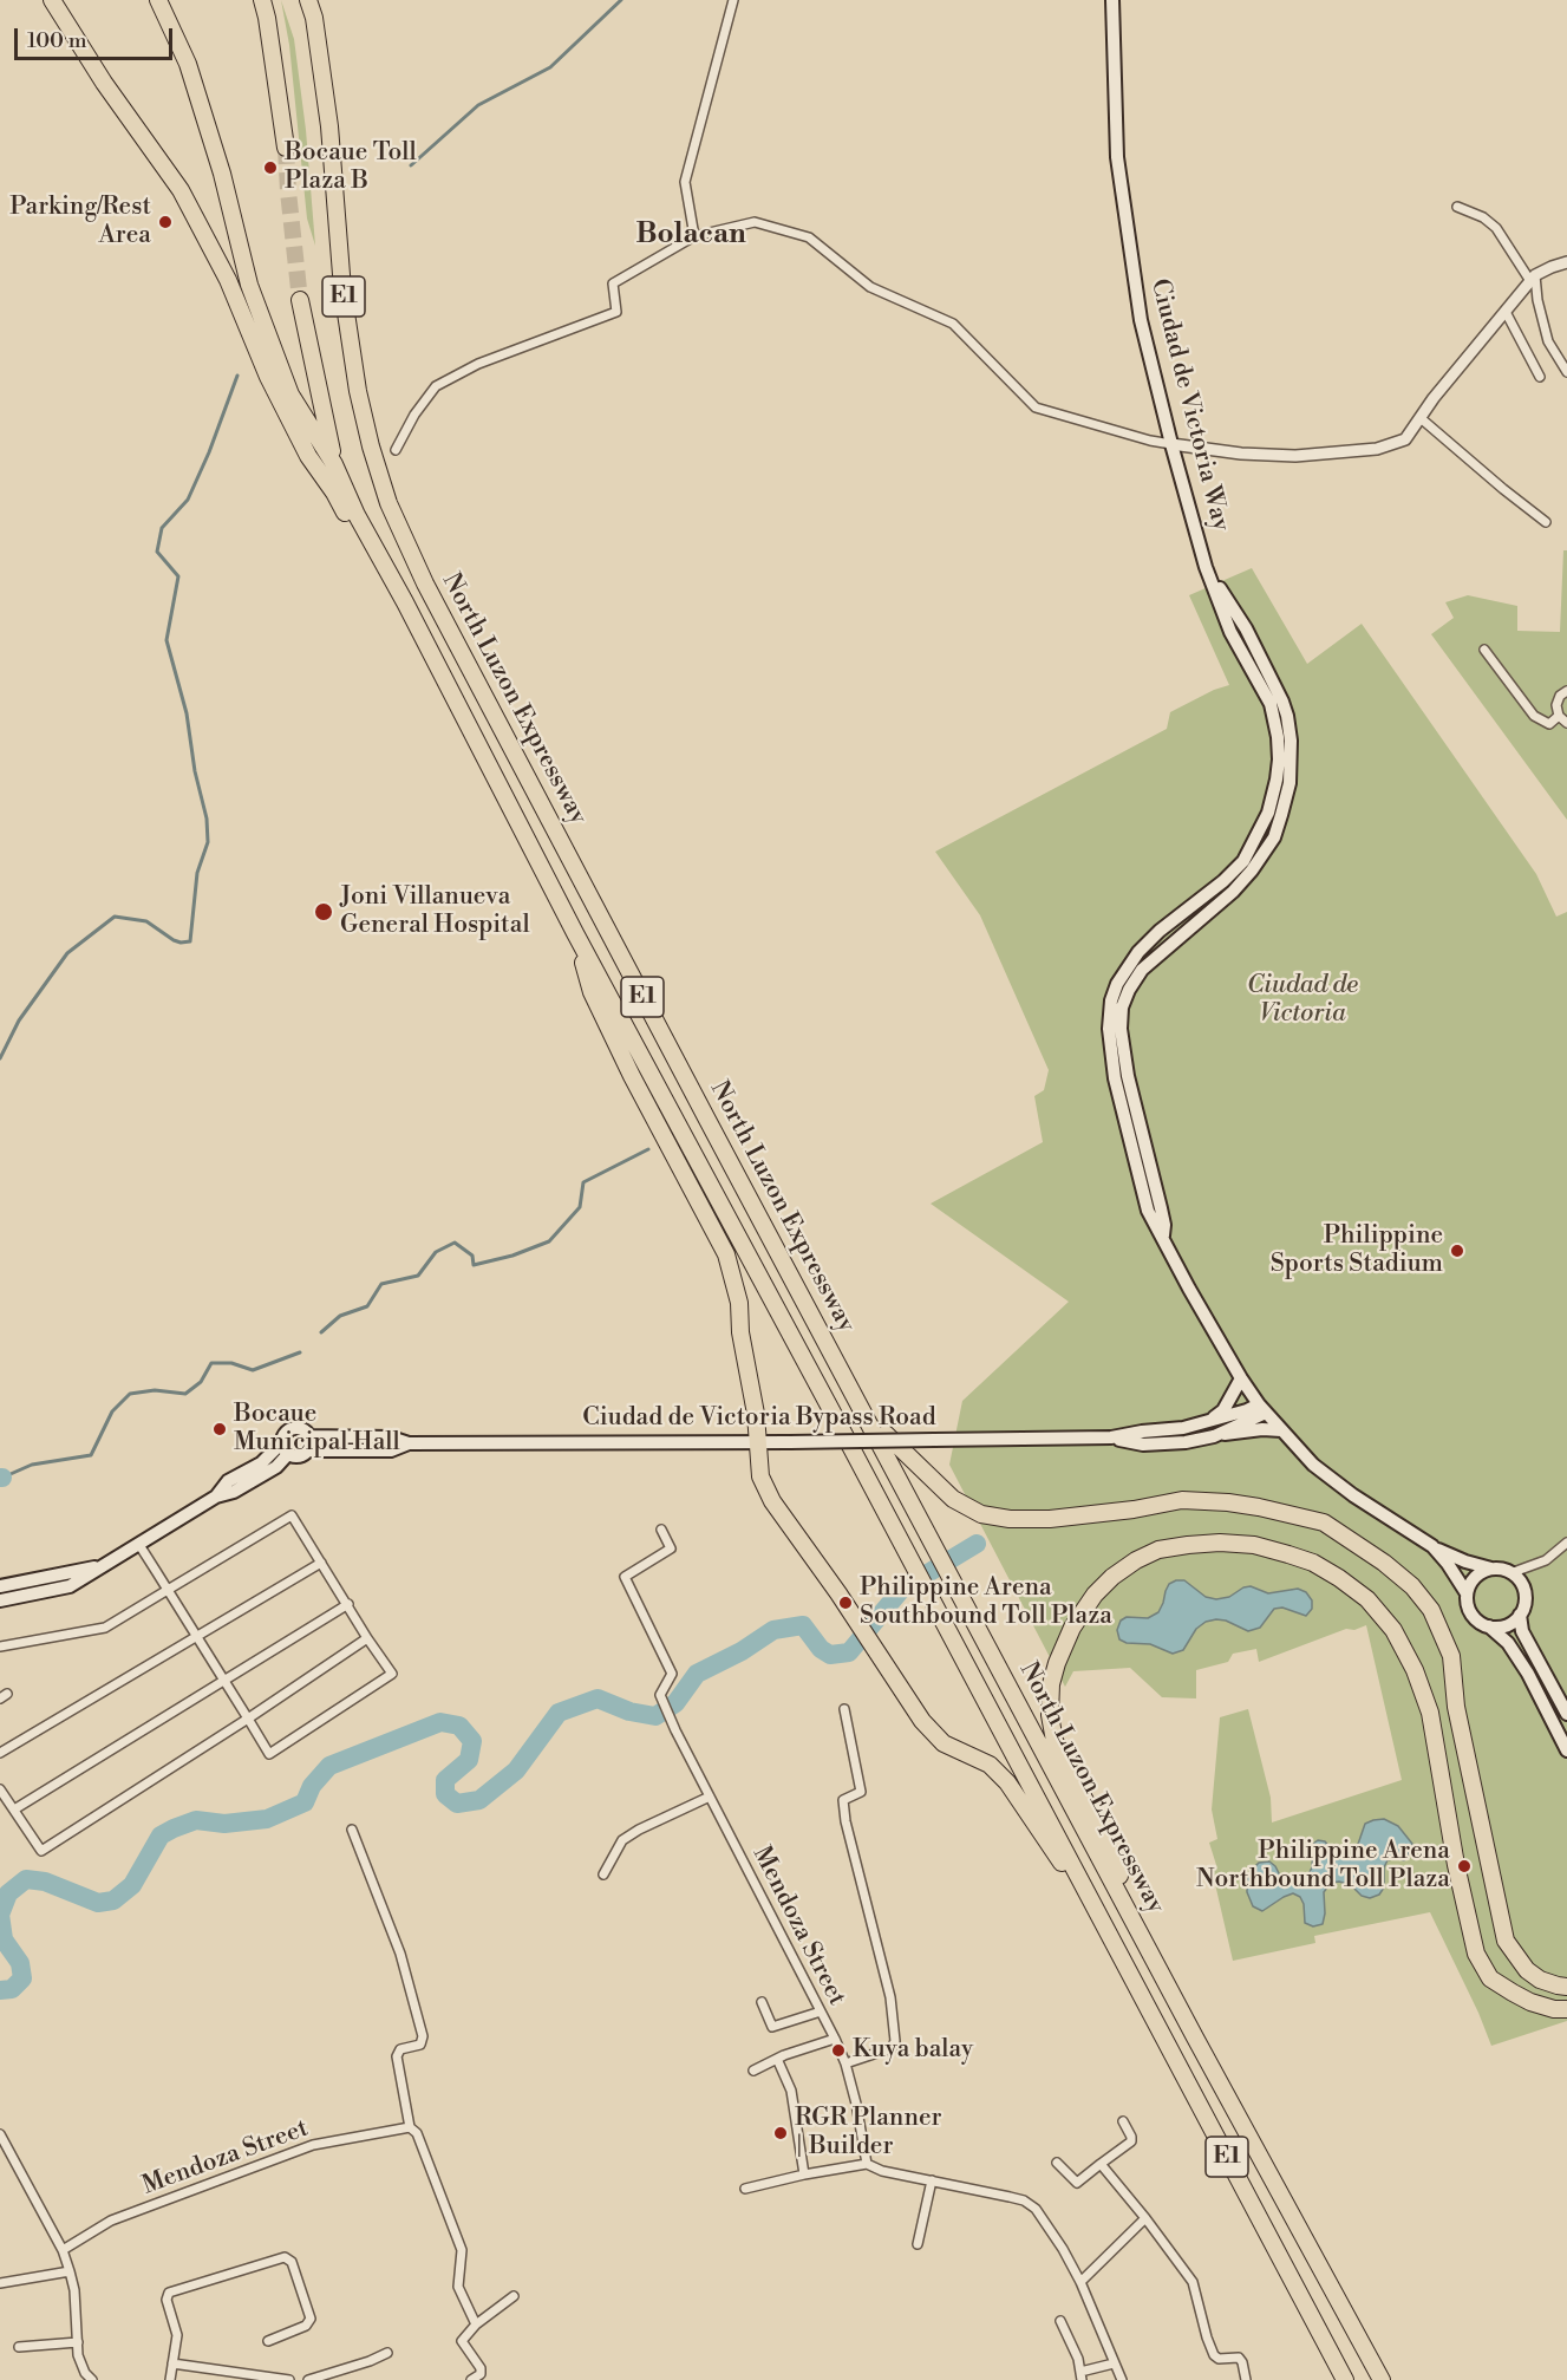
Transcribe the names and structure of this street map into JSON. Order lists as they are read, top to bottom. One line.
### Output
{"streets":{"highway":["E1","North Luzon Expressway"],"main road":["Ciudad de Victoria Way","Ciudad de Victoria Bypass Road"],"street":["Mendoza Street"]},"crossings":[["Ciudad de Victoria Way","Ciudad de Victoria Bypass Road"]],"districts":["Bolacan"],"parks":["Ciudad de Victoria"],"places":["Bocaue Toll Plaza B","Parking/Rest Area","Joni Villanueva General Hospital","Philippine Sports Stadium","Bocaue Municipal Hall","Philippine Arena Southbound Toll Plaza","Philippine Arena Northbound Toll Plaza","Kuya balay","RGR Planner | Builder"],"scale_bar":"100 m"}
